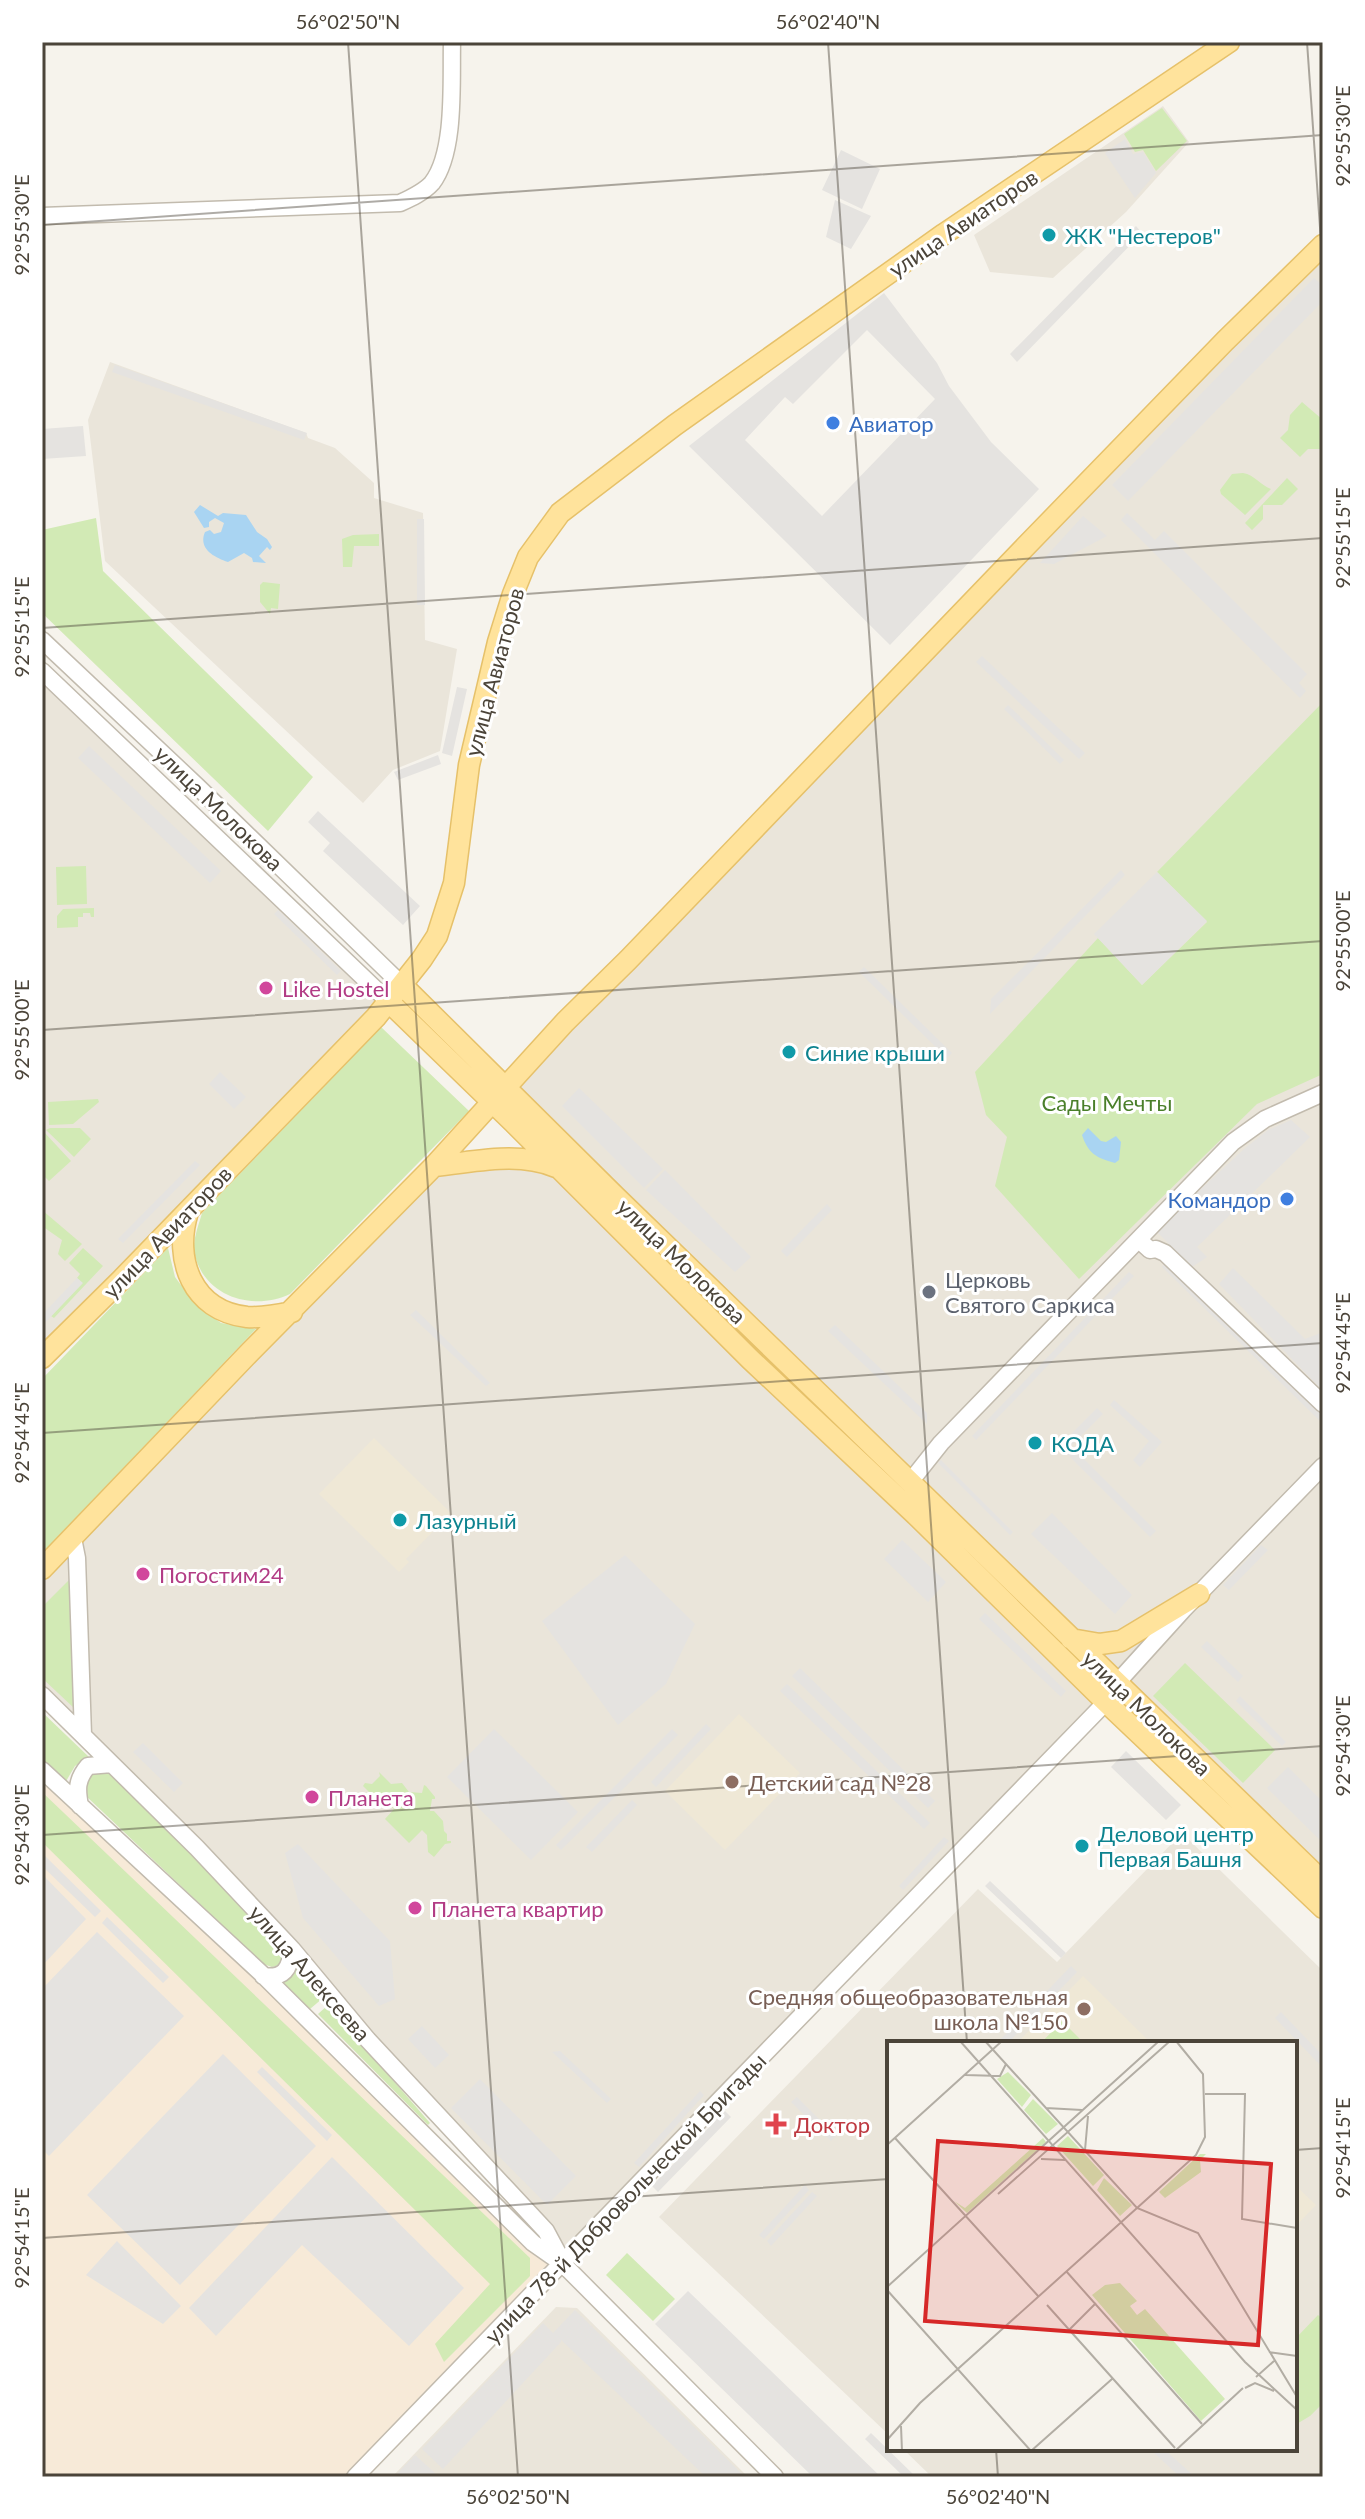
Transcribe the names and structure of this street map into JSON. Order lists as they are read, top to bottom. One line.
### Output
{"streets":{"main road":["улица Авиаторов","улица Молокова"],"street":["улица Алексеева","улица 78-й Добровольческой Бригады"]},"crossings":[["улица Авиаторов","улица Молокова"],["улица Молокова","улица 78-й Добровольческой Бригады"],["улица Алексеева","улица 78-й Добровольческой Бригады"]],"parks":["Сады Мечты"],"places":{"other":["ЖК \"Нестеров\"","Авиатор","Like Hostel","Синие крыши","Командор","Церковь Святого Саркиса","КОДА","Лазурный","Погостим24","Детский сад №28","Планета","Деловой центр Первая Башня","Планета квартир","Средняя общеобразовательная школа №150"],"health":["Доктор"]},"coordinates":["56°02'50\"N","56°02'40\"N","92°55'30\"E","92°55'15\"E","92°55'00\"E","92°54'45\"E","92°54'30\"E","92°54'15\"E"]}
